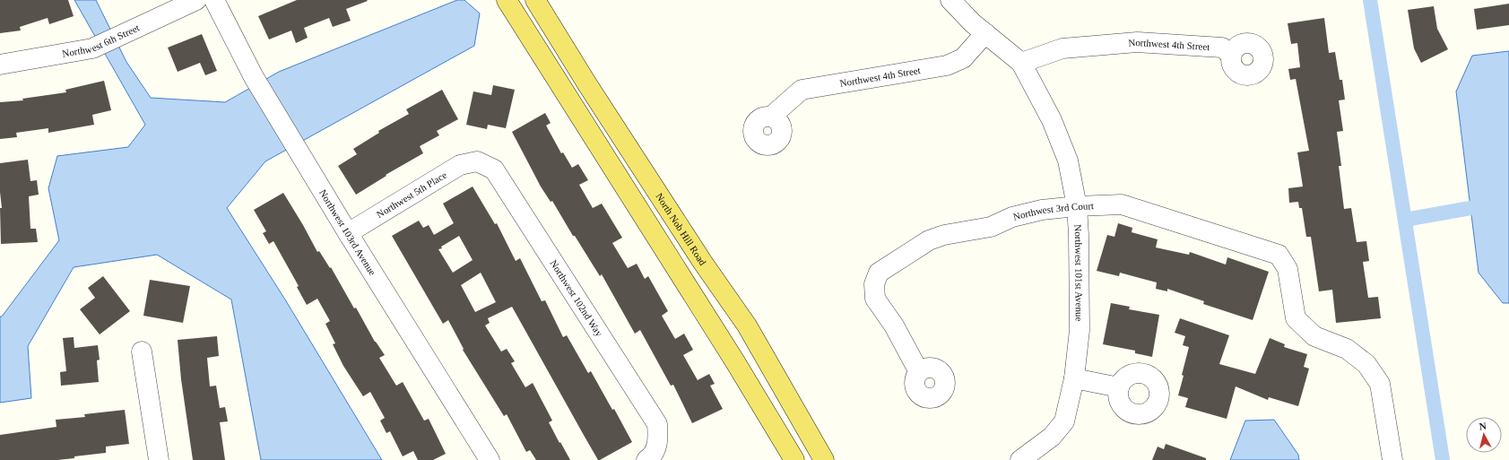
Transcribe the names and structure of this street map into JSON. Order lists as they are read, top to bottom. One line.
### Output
{"streets":{"main road":["North Nob Hill Road"],"street":["Northwest 6th Street","Northwest 4th Street","Northwest 5th Place","Northwest 3rd Court","Northwest 103rd Avenue","Northwest 101st Avenue","Northwest 102nd Way"]},"crossings":[["Northwest 4th Street","Northwest 101st Avenue"],["Northwest 5th Place","Northwest 103rd Avenue"],["Northwest 5th Place","Northwest 102nd Way"],["Northwest 3rd Court","Northwest 101st Avenue"]],"north":"top"}
